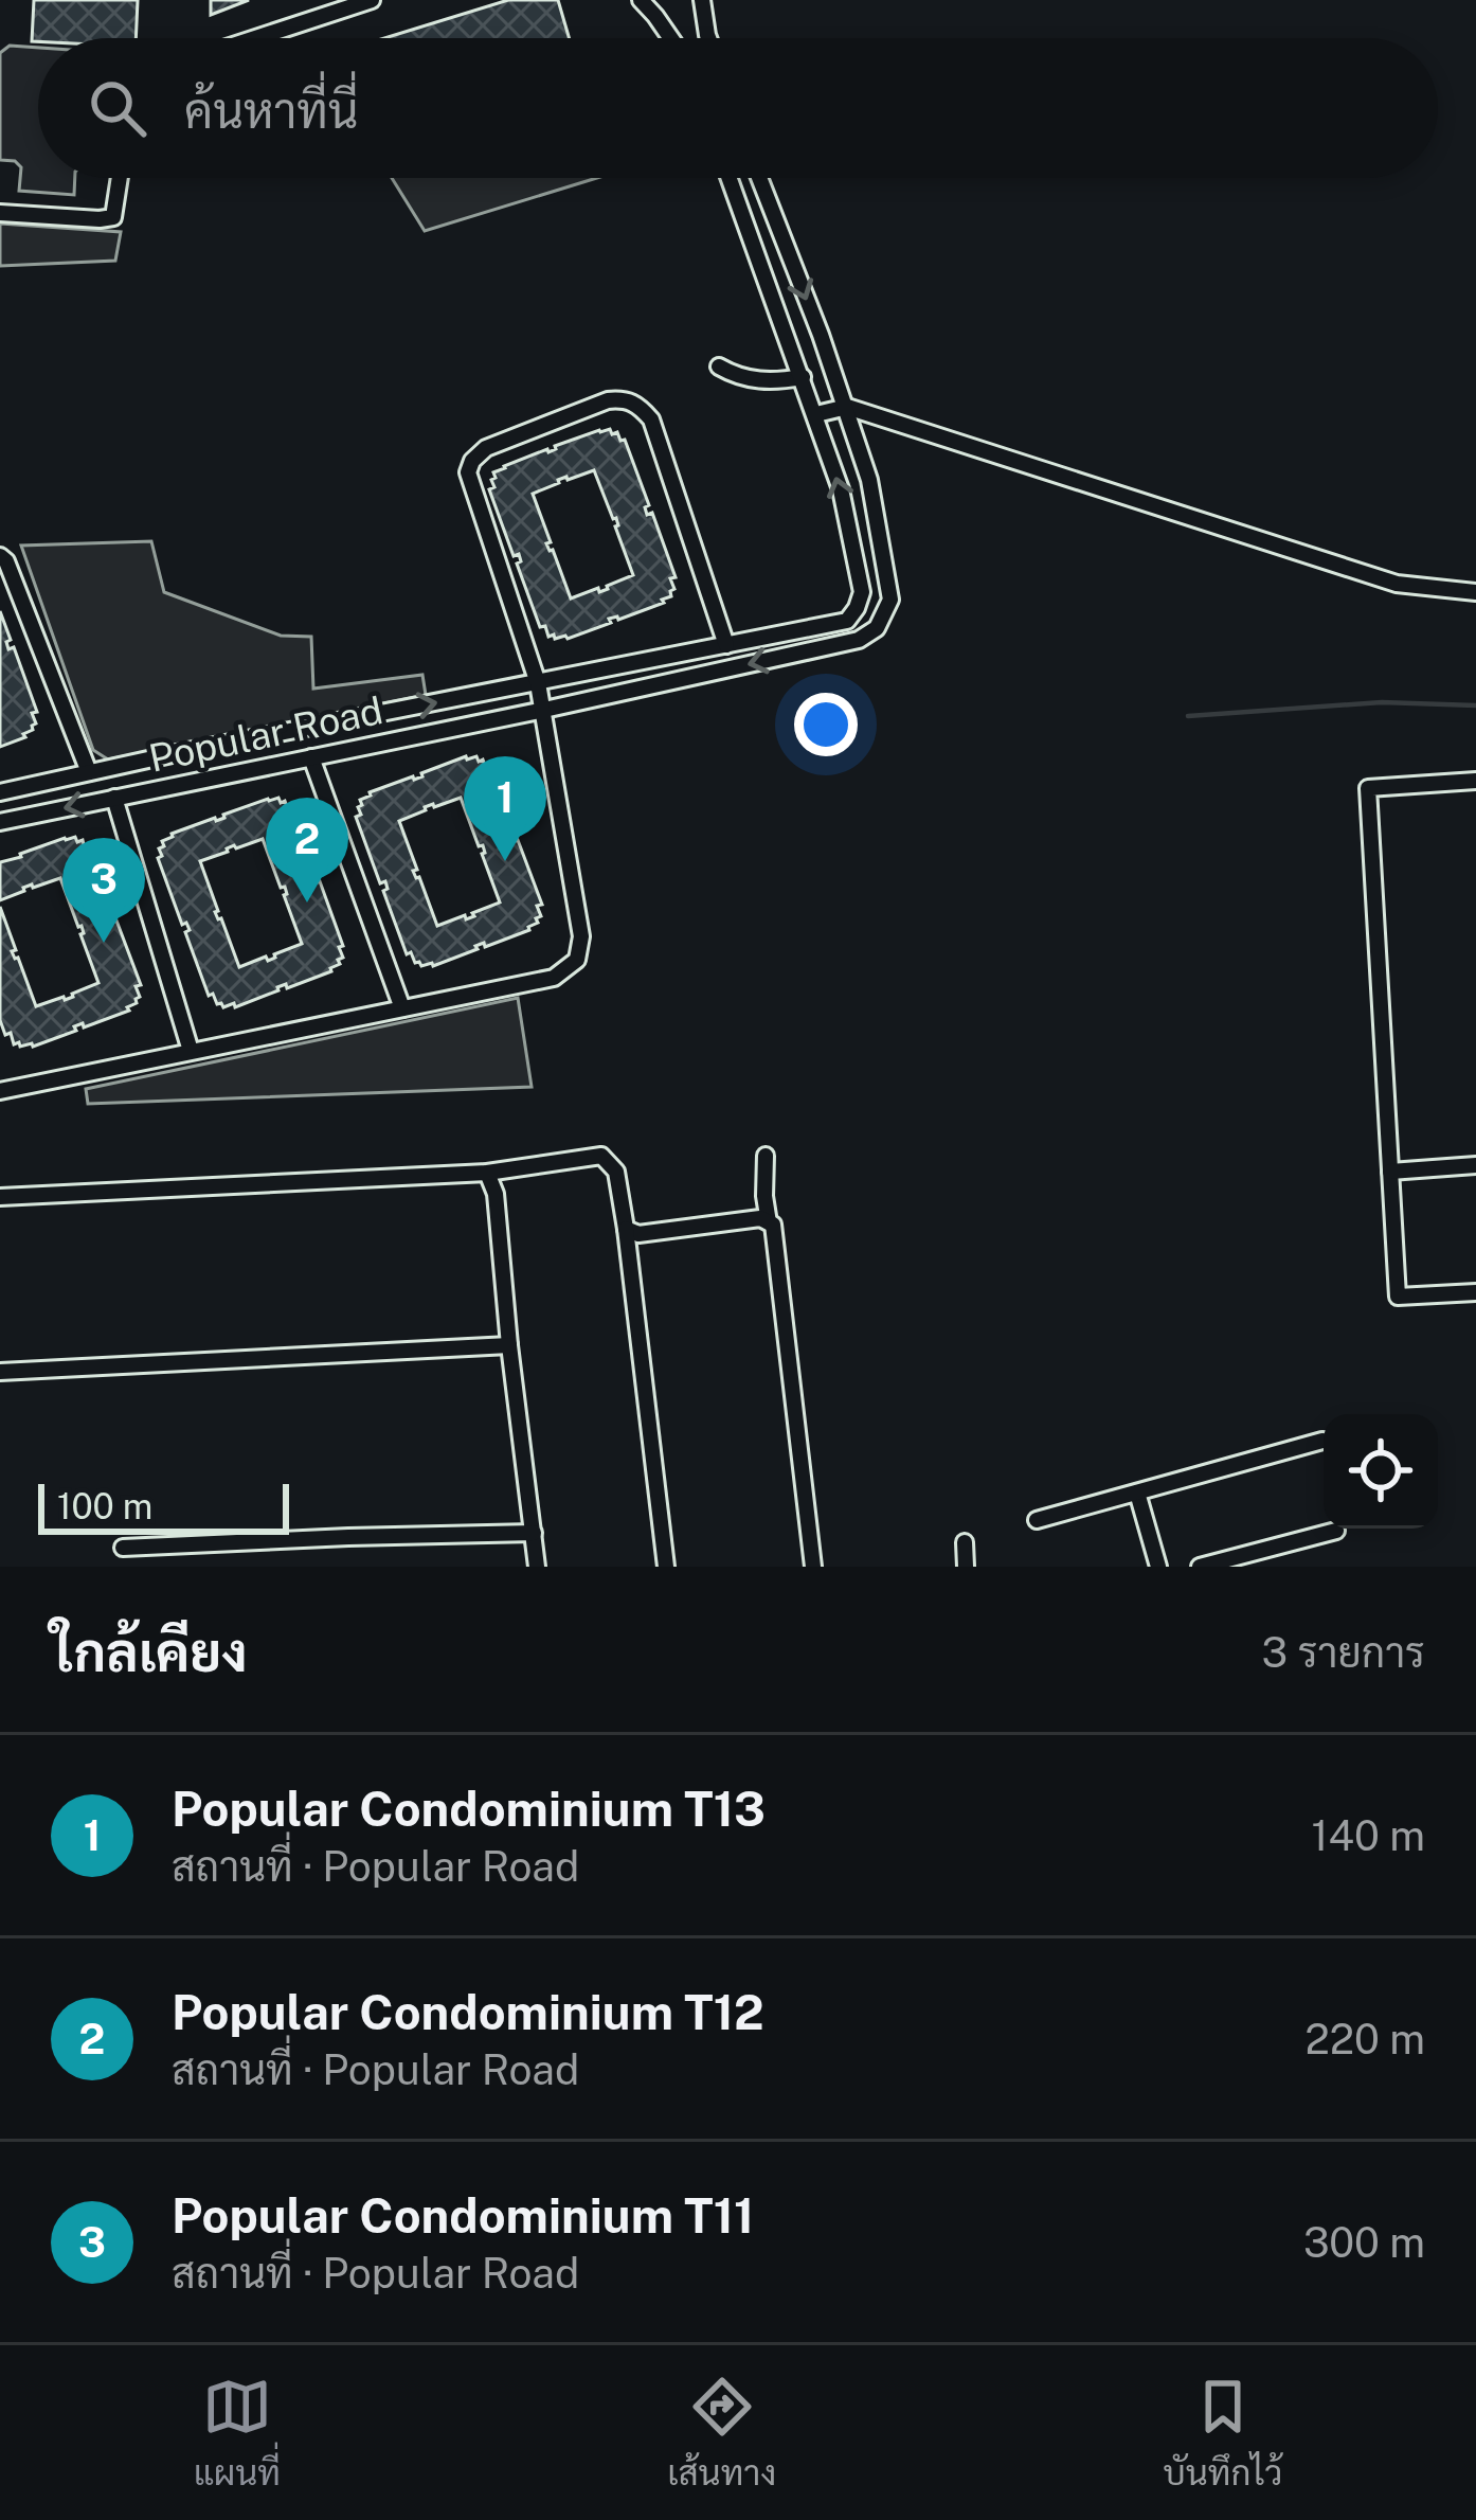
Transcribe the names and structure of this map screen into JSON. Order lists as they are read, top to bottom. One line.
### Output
{"streets":{"street":["Popular Road"]},"scale_bar":"100 m","page":{"search":"ค้นหาที่นี่","pins":["1","2","3"],"scale":"100 m","heading":["ใกล้เคียง","3 รายการ"],"list":[{"mark":"1","name":"Popular Condominium T13","note":"สถานที่ · Popular Road","value":"140 m"},{"mark":"2","name":"Popular Condominium T12","note":"สถานที่ · Popular Road","value":"220 m"},{"mark":"3","name":"Popular Condominium T11","note":"สถานที่ · Popular Road","value":"300 m"}],"nav":["แผนที่","เส้นทาง","บันทึกไว้"]}}
